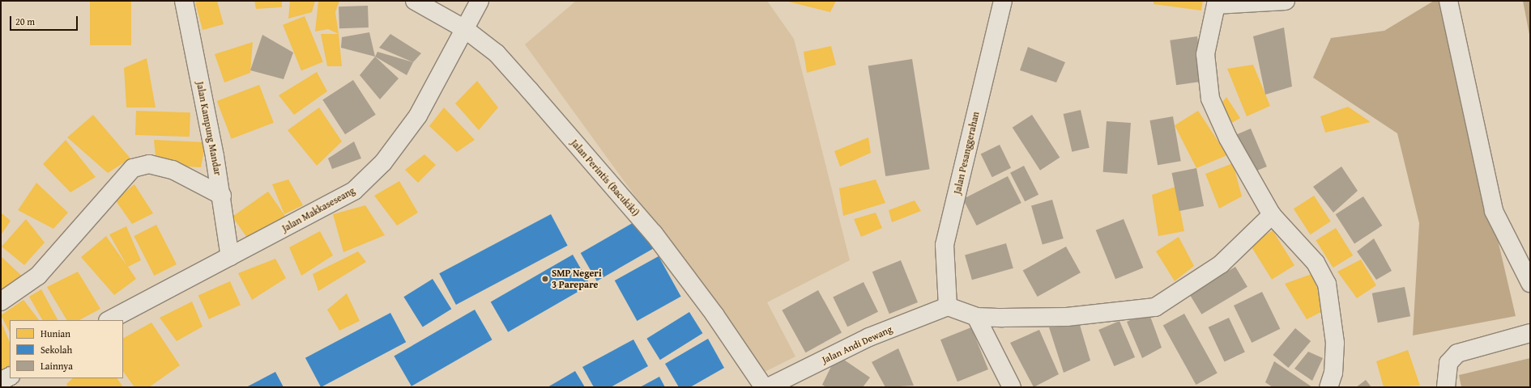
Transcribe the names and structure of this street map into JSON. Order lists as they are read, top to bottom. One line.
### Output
{"streets":{"street":["Jalan Kampung Mandar","Jalan Pesanggerahan","Jalan Perintis (Bacukiki)","Jalan Makkaseseang","Jalan Andi Dewang"]},"crossings":[["Jalan Kampung Mandar","Jalan Makkaseseang"],["Jalan Pesanggerahan","Jalan Andi Dewang"],["Jalan Perintis (Bacukiki)","Jalan Makkaseseang"]],"places":["SMP Negeri 3 Parepare"],"legend":["Hunian","Sekolah","Lainnya"],"scale_bar":"20 m"}
